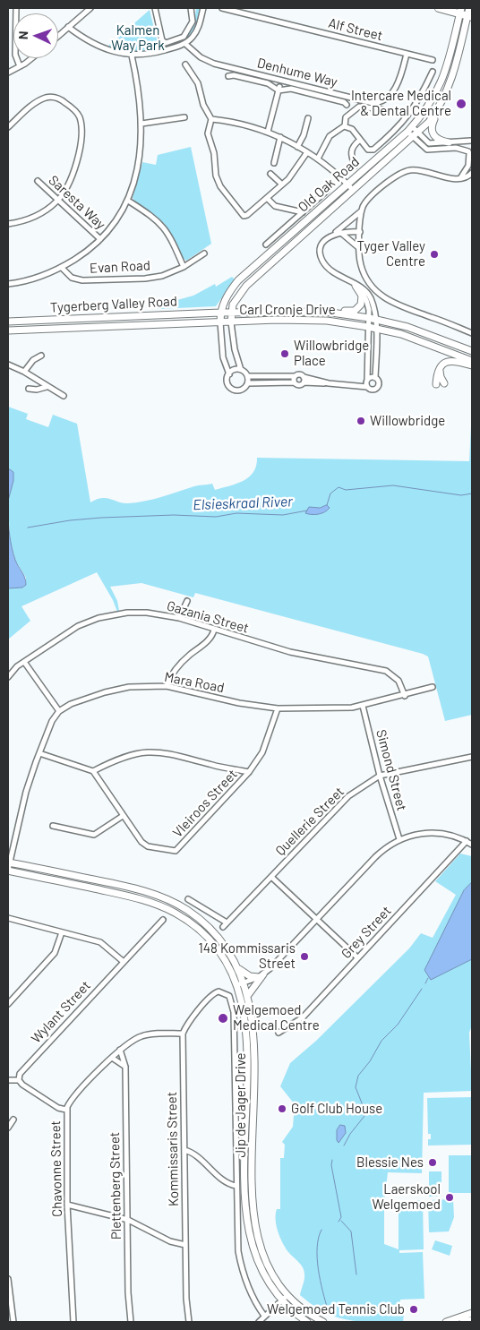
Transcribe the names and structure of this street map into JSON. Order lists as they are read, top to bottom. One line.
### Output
{"streets":{"main road":["Old Oak Road","Tygerberg Valley Road","Carl Cronje Drive","Jip de Jager Drive"],"street":["Alf Street","Denhume Way","Saresta Way","Evan Road","Gazania Street","Mara Road","Simond Street","Vleiroos Street","Quellerie Street","Grey Street","Wylant Street","Kommissaris Street","Chavonne Street","Plettenberg Street"]},"crossings":[["Alf Street","Denhume Way"],["Old Oak Road","Tygerberg Valley Road"],["Old Oak Road","Carl Cronje Drive"],["Tygerberg Valley Road","Carl Cronje Drive"],["Gazania Street","Mara Road"],["Mara Road","Simond Street"],["Mara Road","Vleiroos Street"],["Simond Street","Quellerie Street"],["Kommissaris Street","Chavonne Street"],["Chavonne Street","Plettenberg Street"]],"water":["Elsieskraal River"],"parks":["Kalmen Way Park"],"places":["Intercare Medical & Dental Centre","Tyger Valley Centre","Willowbridge Place","Willowbridge","148 Kommissaris Street","Welgemoed Medical Centre","Golf Club House","Blessie Nes","Laerskool Welgemoed","Welgemoed Tennis Club"],"north":"left"}
